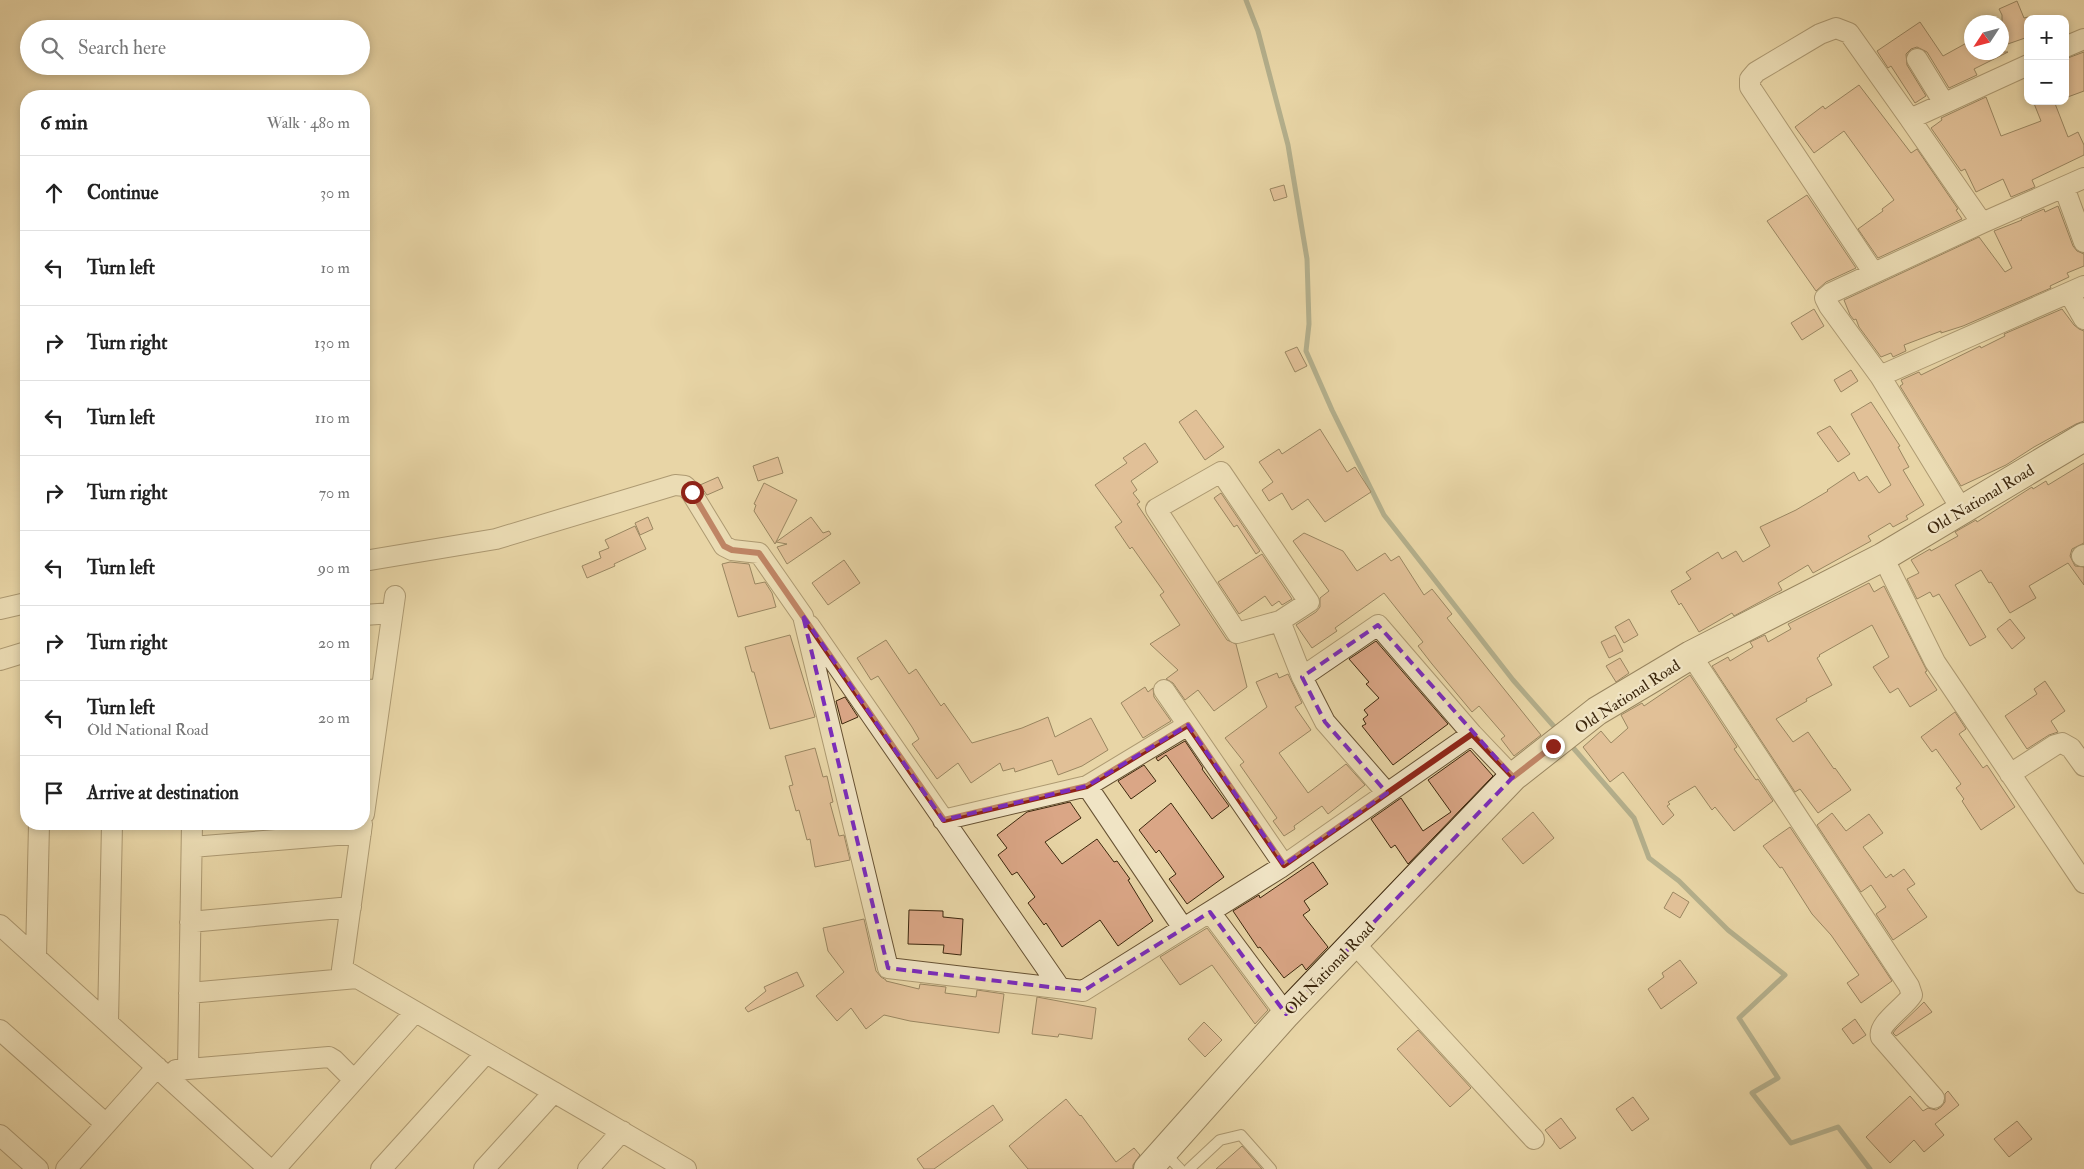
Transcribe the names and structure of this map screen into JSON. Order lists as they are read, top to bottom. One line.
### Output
{"streets":{"main road":["Old National Road"]},"north":"bottom left","page":{"map_buttons":["+","−"],"search":"Search here","heading":["6 min","Walk · 480 m"],"list":[["Continue","30 m"],["Turn left","10 m"],["Turn right","130 m"],["Turn left","110 m"],["Turn right","70 m"],["Turn left","90 m"],["Turn right","20 m"],["Turn left","Old National Road","20 m"],"Arrive at destination"]}}
